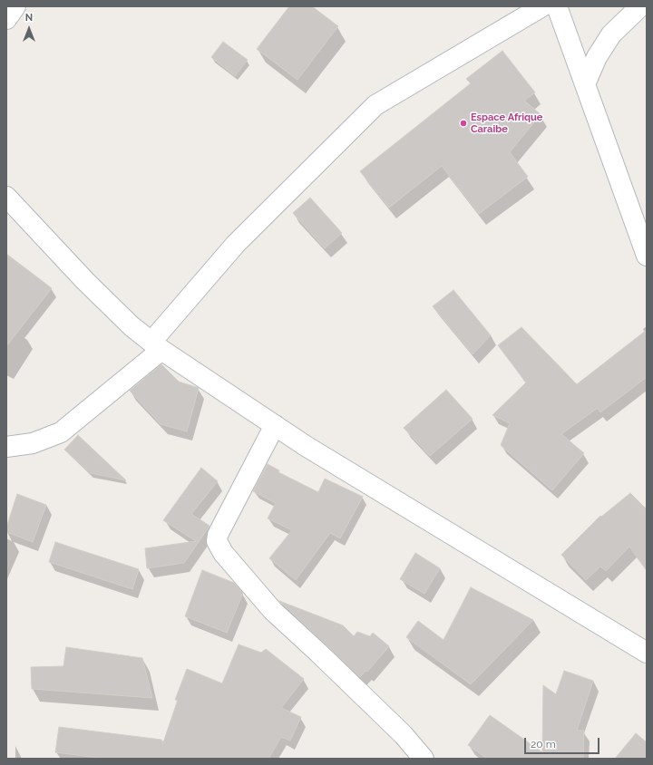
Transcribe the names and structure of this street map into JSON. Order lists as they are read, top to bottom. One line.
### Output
{"places":["Espace Afrique Caraibe"],"scale_bar":"20 m","north":"top"}
